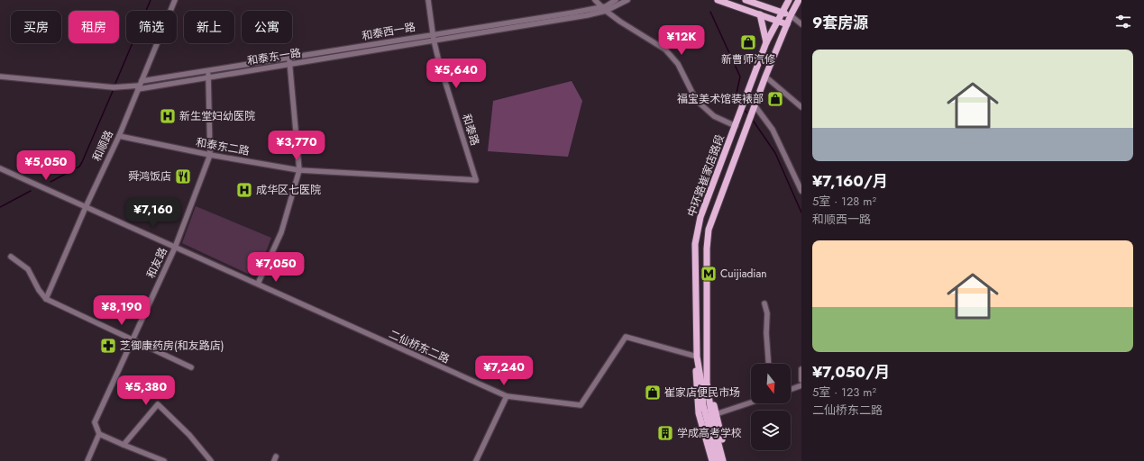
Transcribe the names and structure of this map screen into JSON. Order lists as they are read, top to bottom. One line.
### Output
{"streets":{"main road":["中环路崔家店路段"],"street":["和泰西一路","和泰东一路","和泰路","和顺路","和泰东二路","和友路","二仙桥东二路"]},"crossings":[["和泰西一路","和泰东一路"],["和泰西一路","和泰路"],["和泰西一路","和顺路"],["和泰西一路","和友路"],["和泰东一路","和泰路"],["和泰东一路","和顺路"],["和泰东一路","和友路"],["和泰路","和泰东二路"],["和顺路","和泰东二路"],["和顺路","二仙桥东二路"],["和泰东二路","和友路"],["中环路崔家店路段","二仙桥东二路"],["和友路","二仙桥东二路"]],"places":{"shop":["新曹师汽修","福宝美术馆装裱部","崔家店便民市场"],"hospital":["新生堂妇幼医院","成华区七医院"],"restaurant":["舜鸿饭店"],"metro station":["Cuijiadian"],"pharmacy":["芝御康药房(和友路店)"],"building":["学成高考学校"]},"north":"bottom","page":{"heading":"9套房源","chip":["买房","租房","筛选","新上","公寓"],"price":["¥12K","¥5,640","¥3,770","¥5,050","¥7,160","¥7,050","¥8,190","¥7,240","¥5,380"],"list":[{"name":"¥7,160/月","note":"5室 · 128 m² · 和顺西一路"},{"name":"¥7,050/月","note":"5室 · 123 m² · 二仙桥东二路"}]}}
